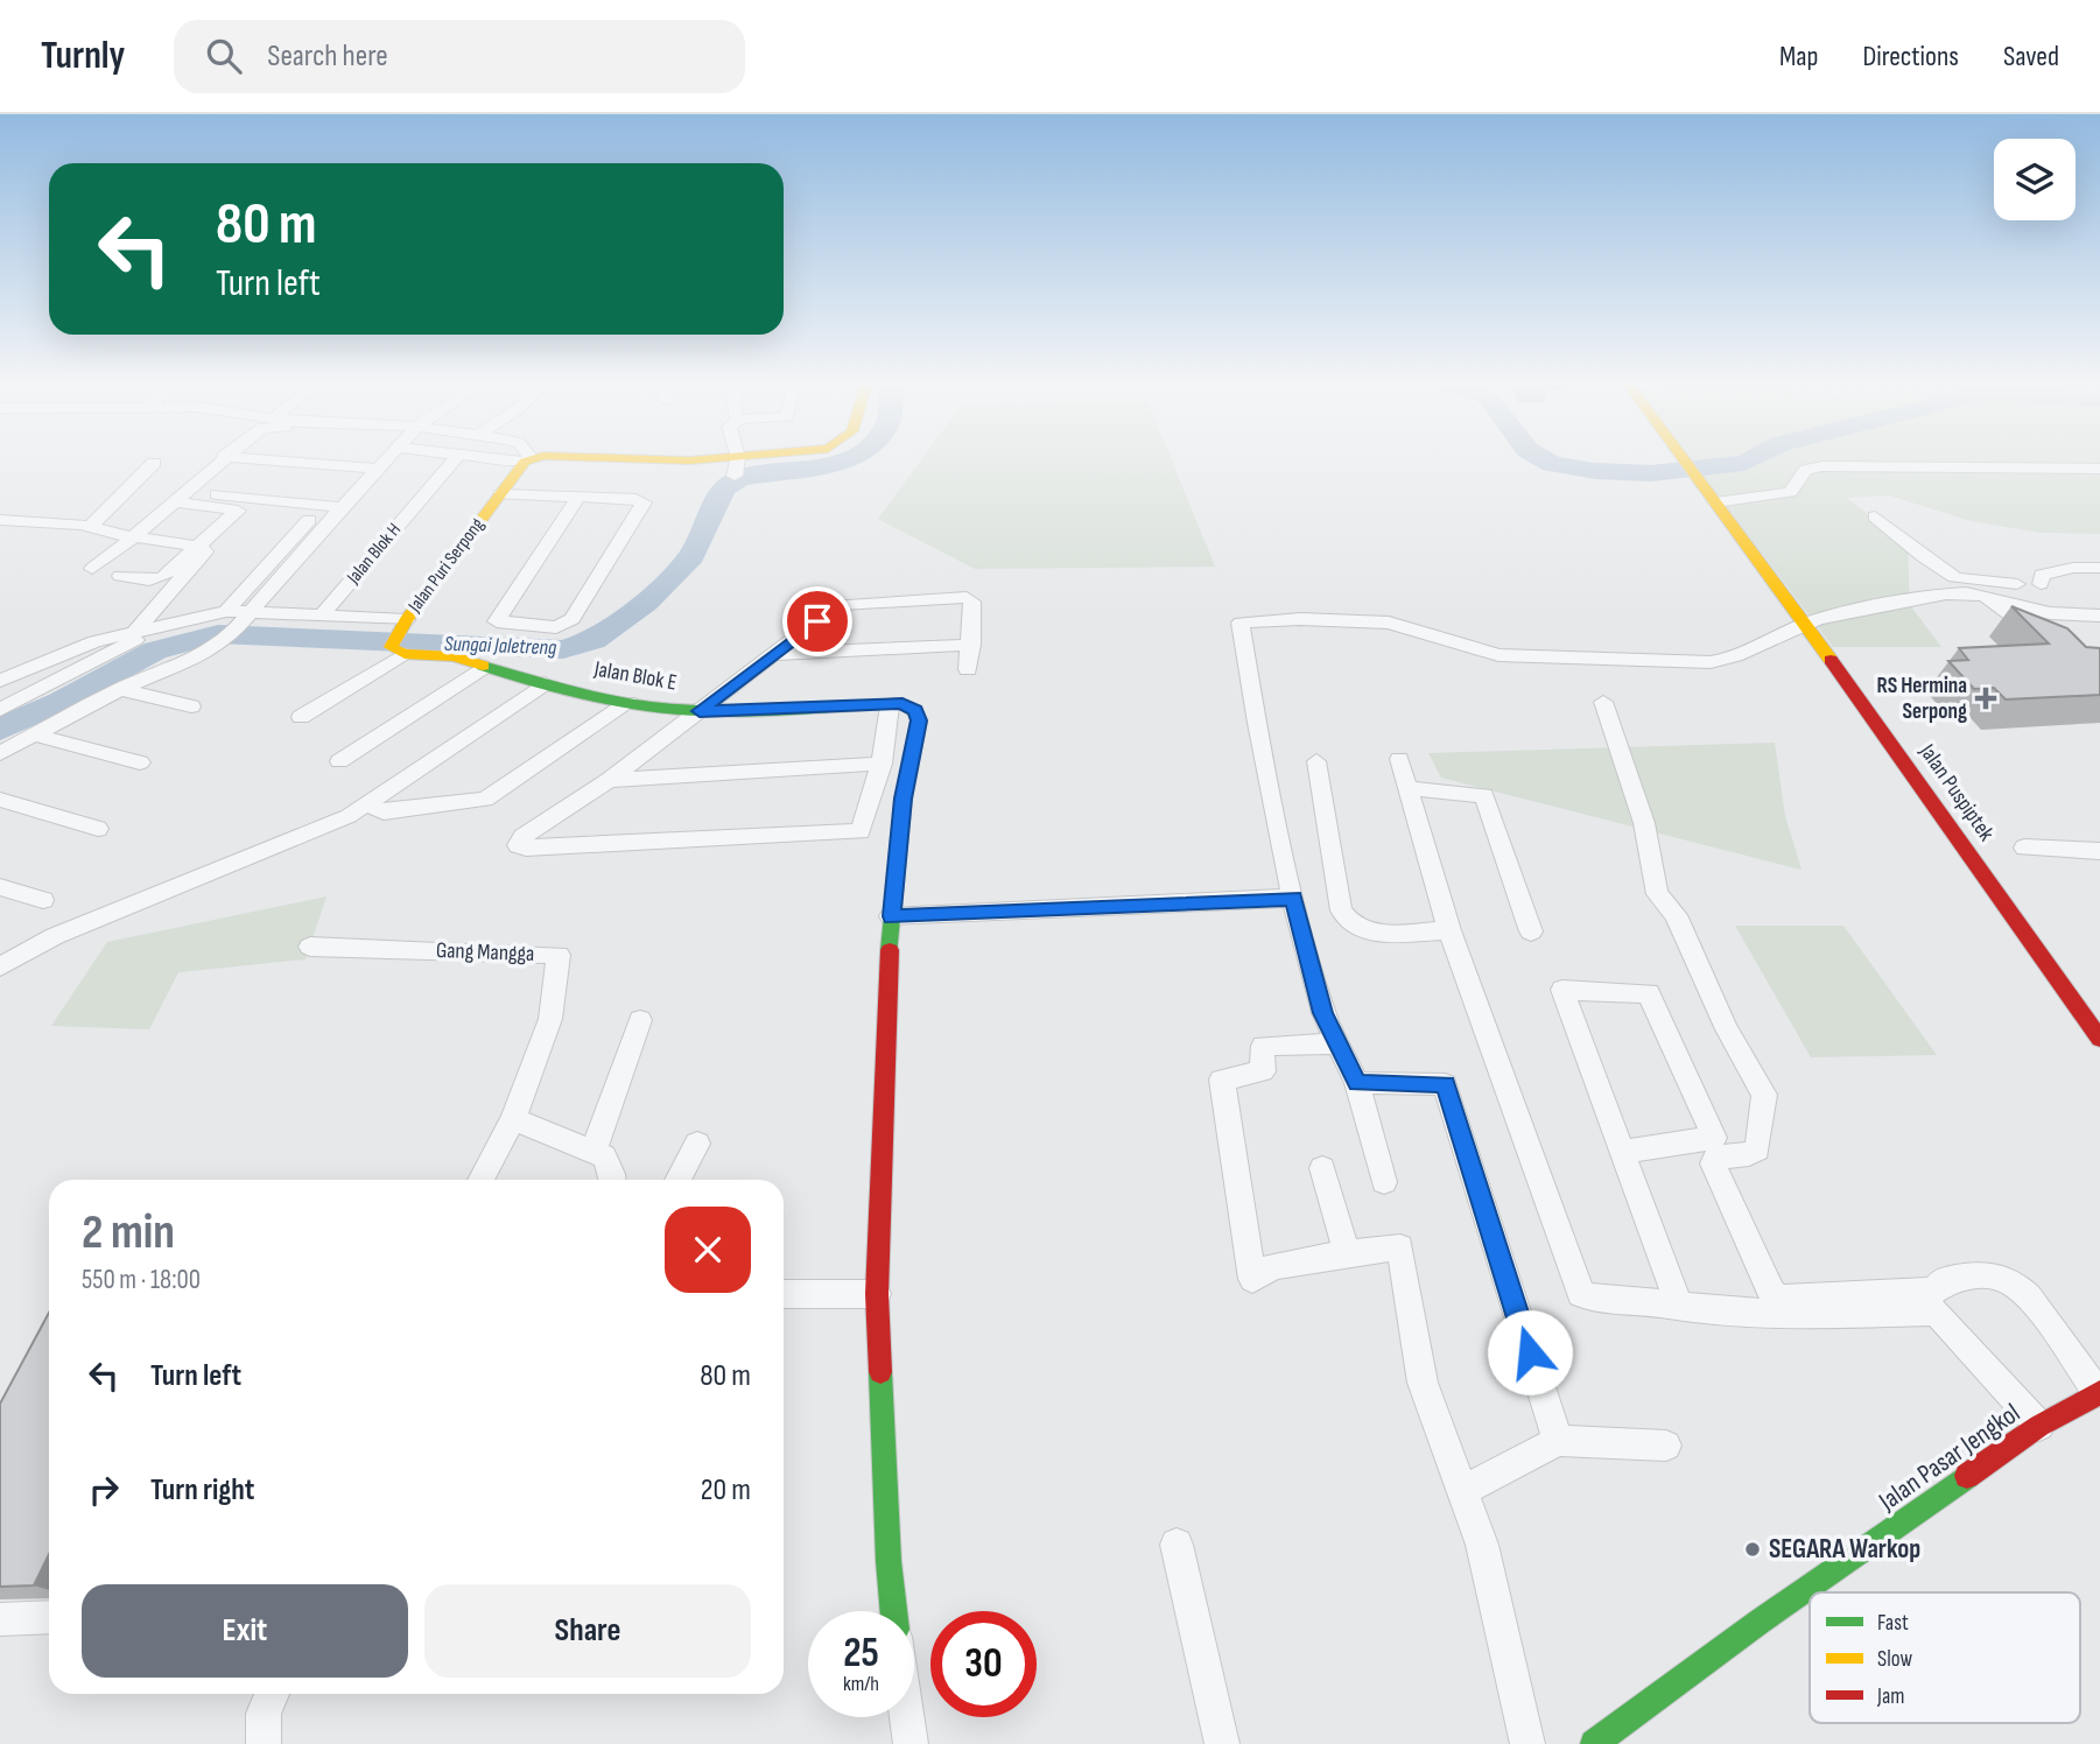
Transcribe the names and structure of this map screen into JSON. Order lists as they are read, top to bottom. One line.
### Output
{"streets":{"street":["Jalan Blok H","Jalan Puri Serpong","Jalan Blok E","Jalan Puspiptek","Gang Mangga","Jalan Pasar Jengkol"]},"crossings":[["Jalan Blok H","Jalan Puri Serpong"]],"water":["Sungai Jaletreng"],"places":{"health":["RS Hermina Serpong"],"other":["SEGARA Warkop"]},"legend":["Fast","Slow","Jam"],"page":{"header":"Turnly","search":"Search here","nav":["Map","Directions","Saved"],"turn":["80 m","Turn left"],"heading":["2 min","550 m · 18:00"],"list":[{"name":"Turn left","value":"80 m"},{"name":"Turn right","value":"20 m"}],"buttons":["Exit","Share"],"speed":"25 km/h","limit":"30"}}
